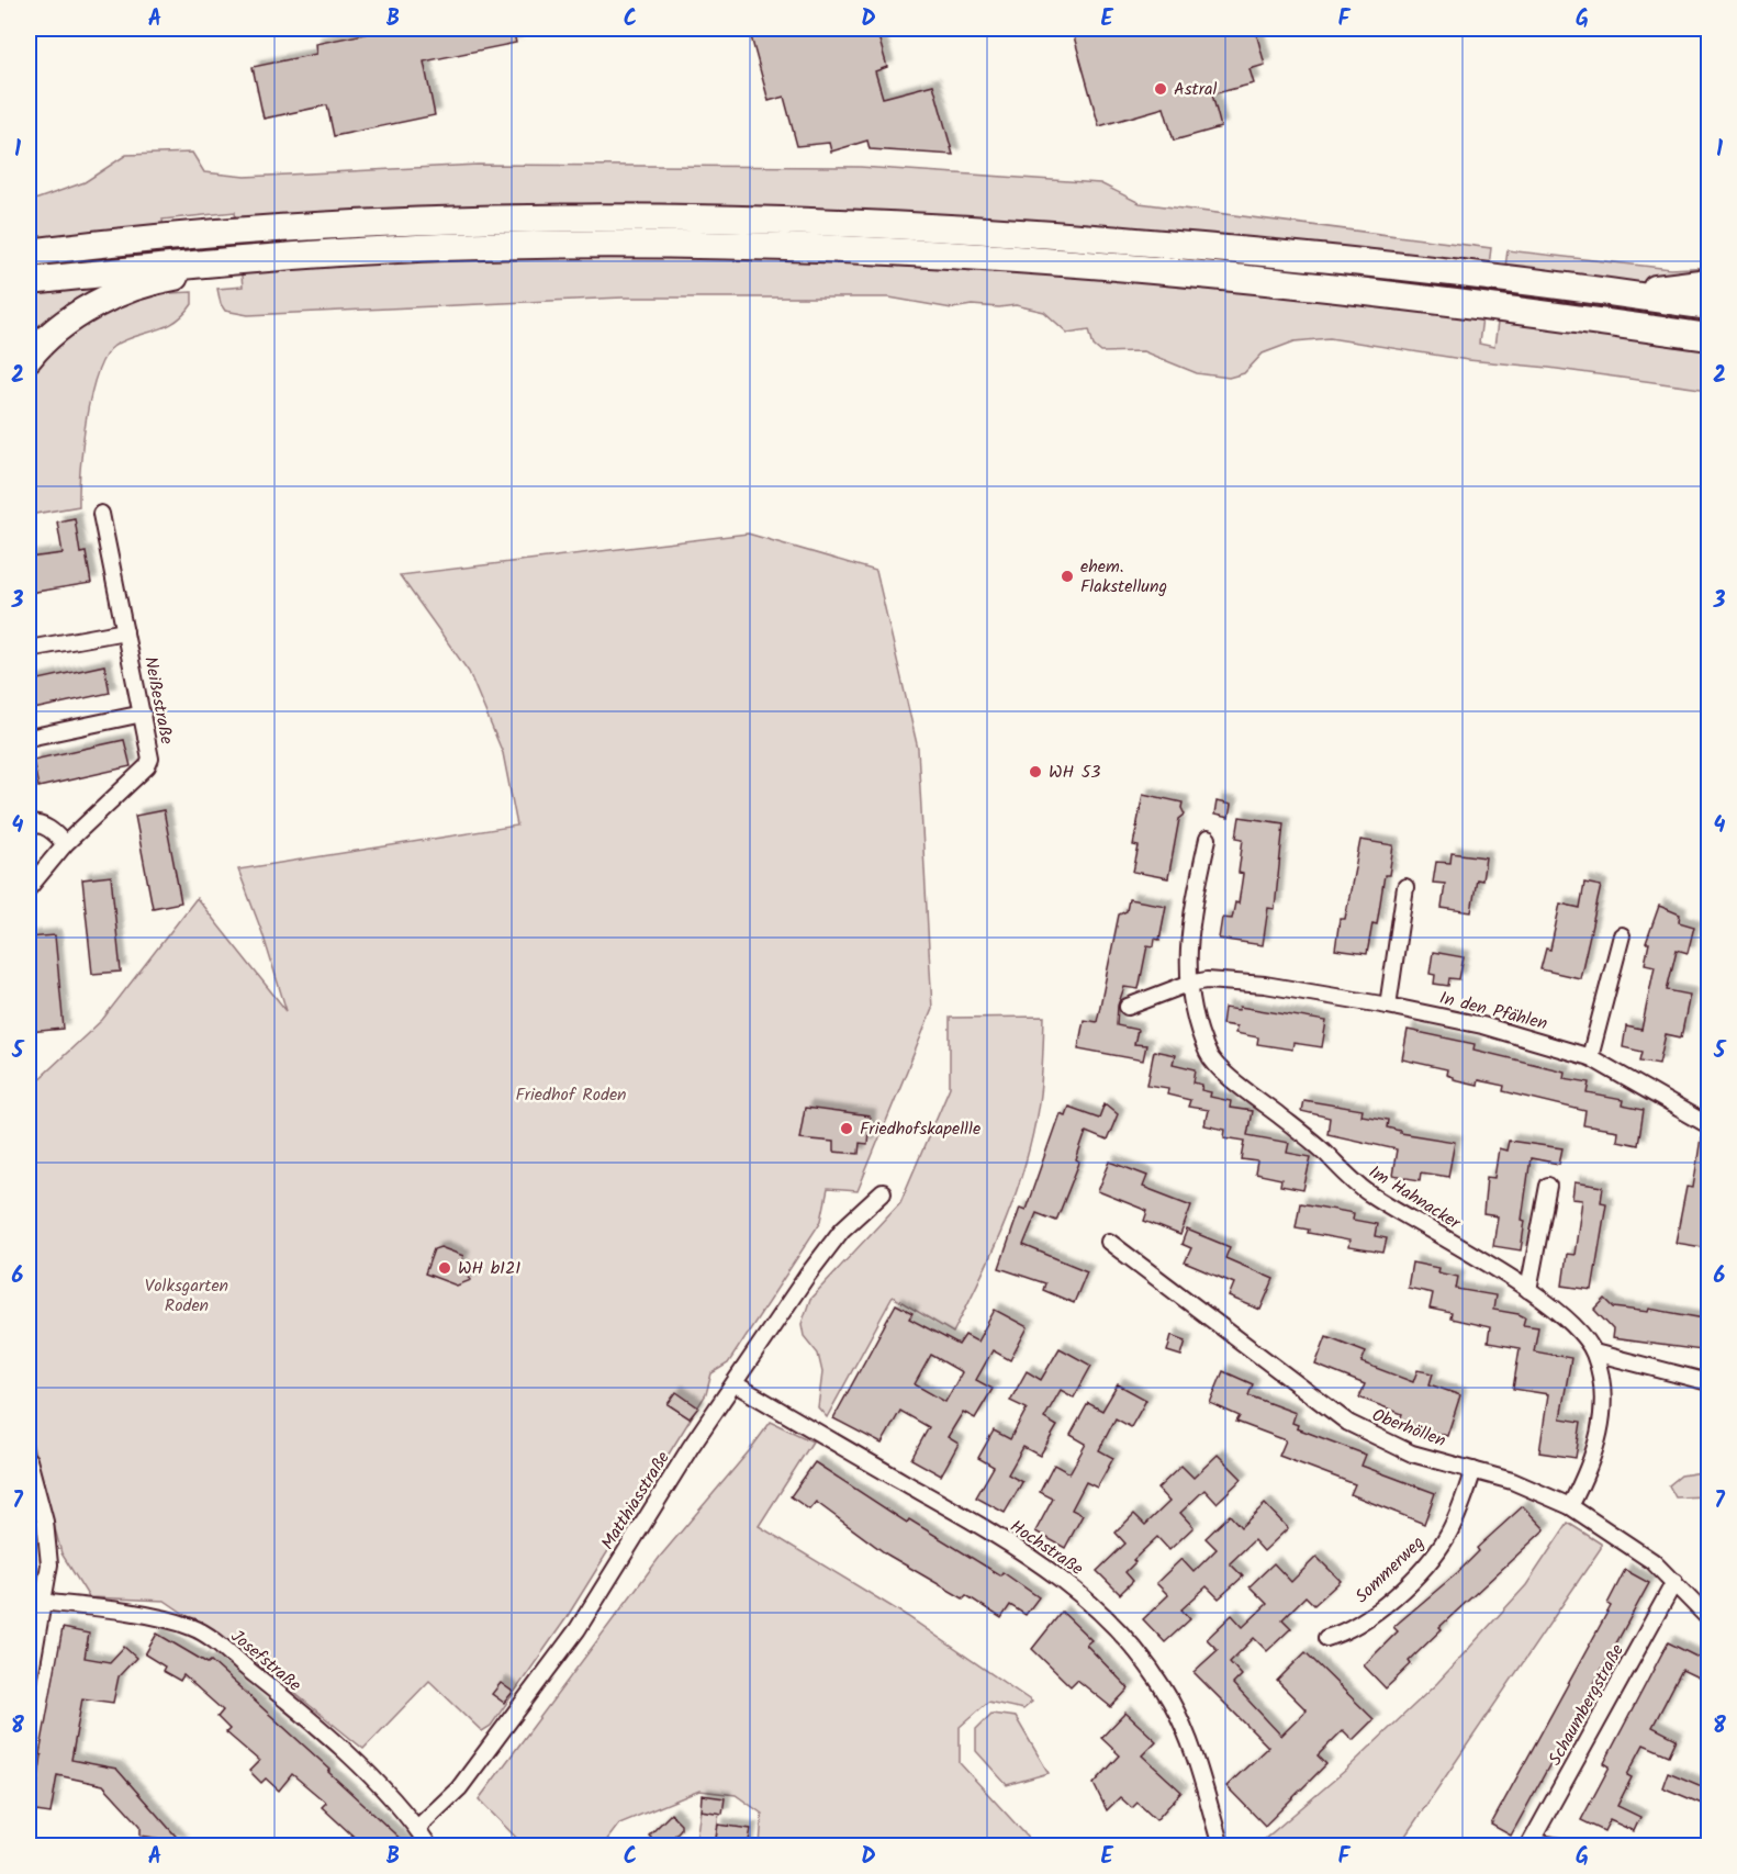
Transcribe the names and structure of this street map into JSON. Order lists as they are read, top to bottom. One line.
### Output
{"streets":{"street":["Neißestraße","In den Pfählen","Im Hahnacker","Oberhöllen","Matthiasstraße","Hochstraße","Sommerweg","Josefstraße","Schaumbergstraße"]},"crossings":[["In den Pfählen","Im Hahnacker"],["Im Hahnacker","Oberhöllen"],["Oberhöllen","Sommerweg"],["Oberhöllen","Schaumbergstraße"],["Matthiasstraße","Hochstraße"],["Matthiasstraße","Josefstraße"]],"parks":["Friedhof Roden","Volksgarten Roden"],"places":["Astral","ehem. Flakstellung","WH 53","Friedhofskapellle","WH b121"],"grid":{"columns":["A","B","C","D","E","F","G"],"rows":["1","2","3","4","5","6","7","8"]}}
